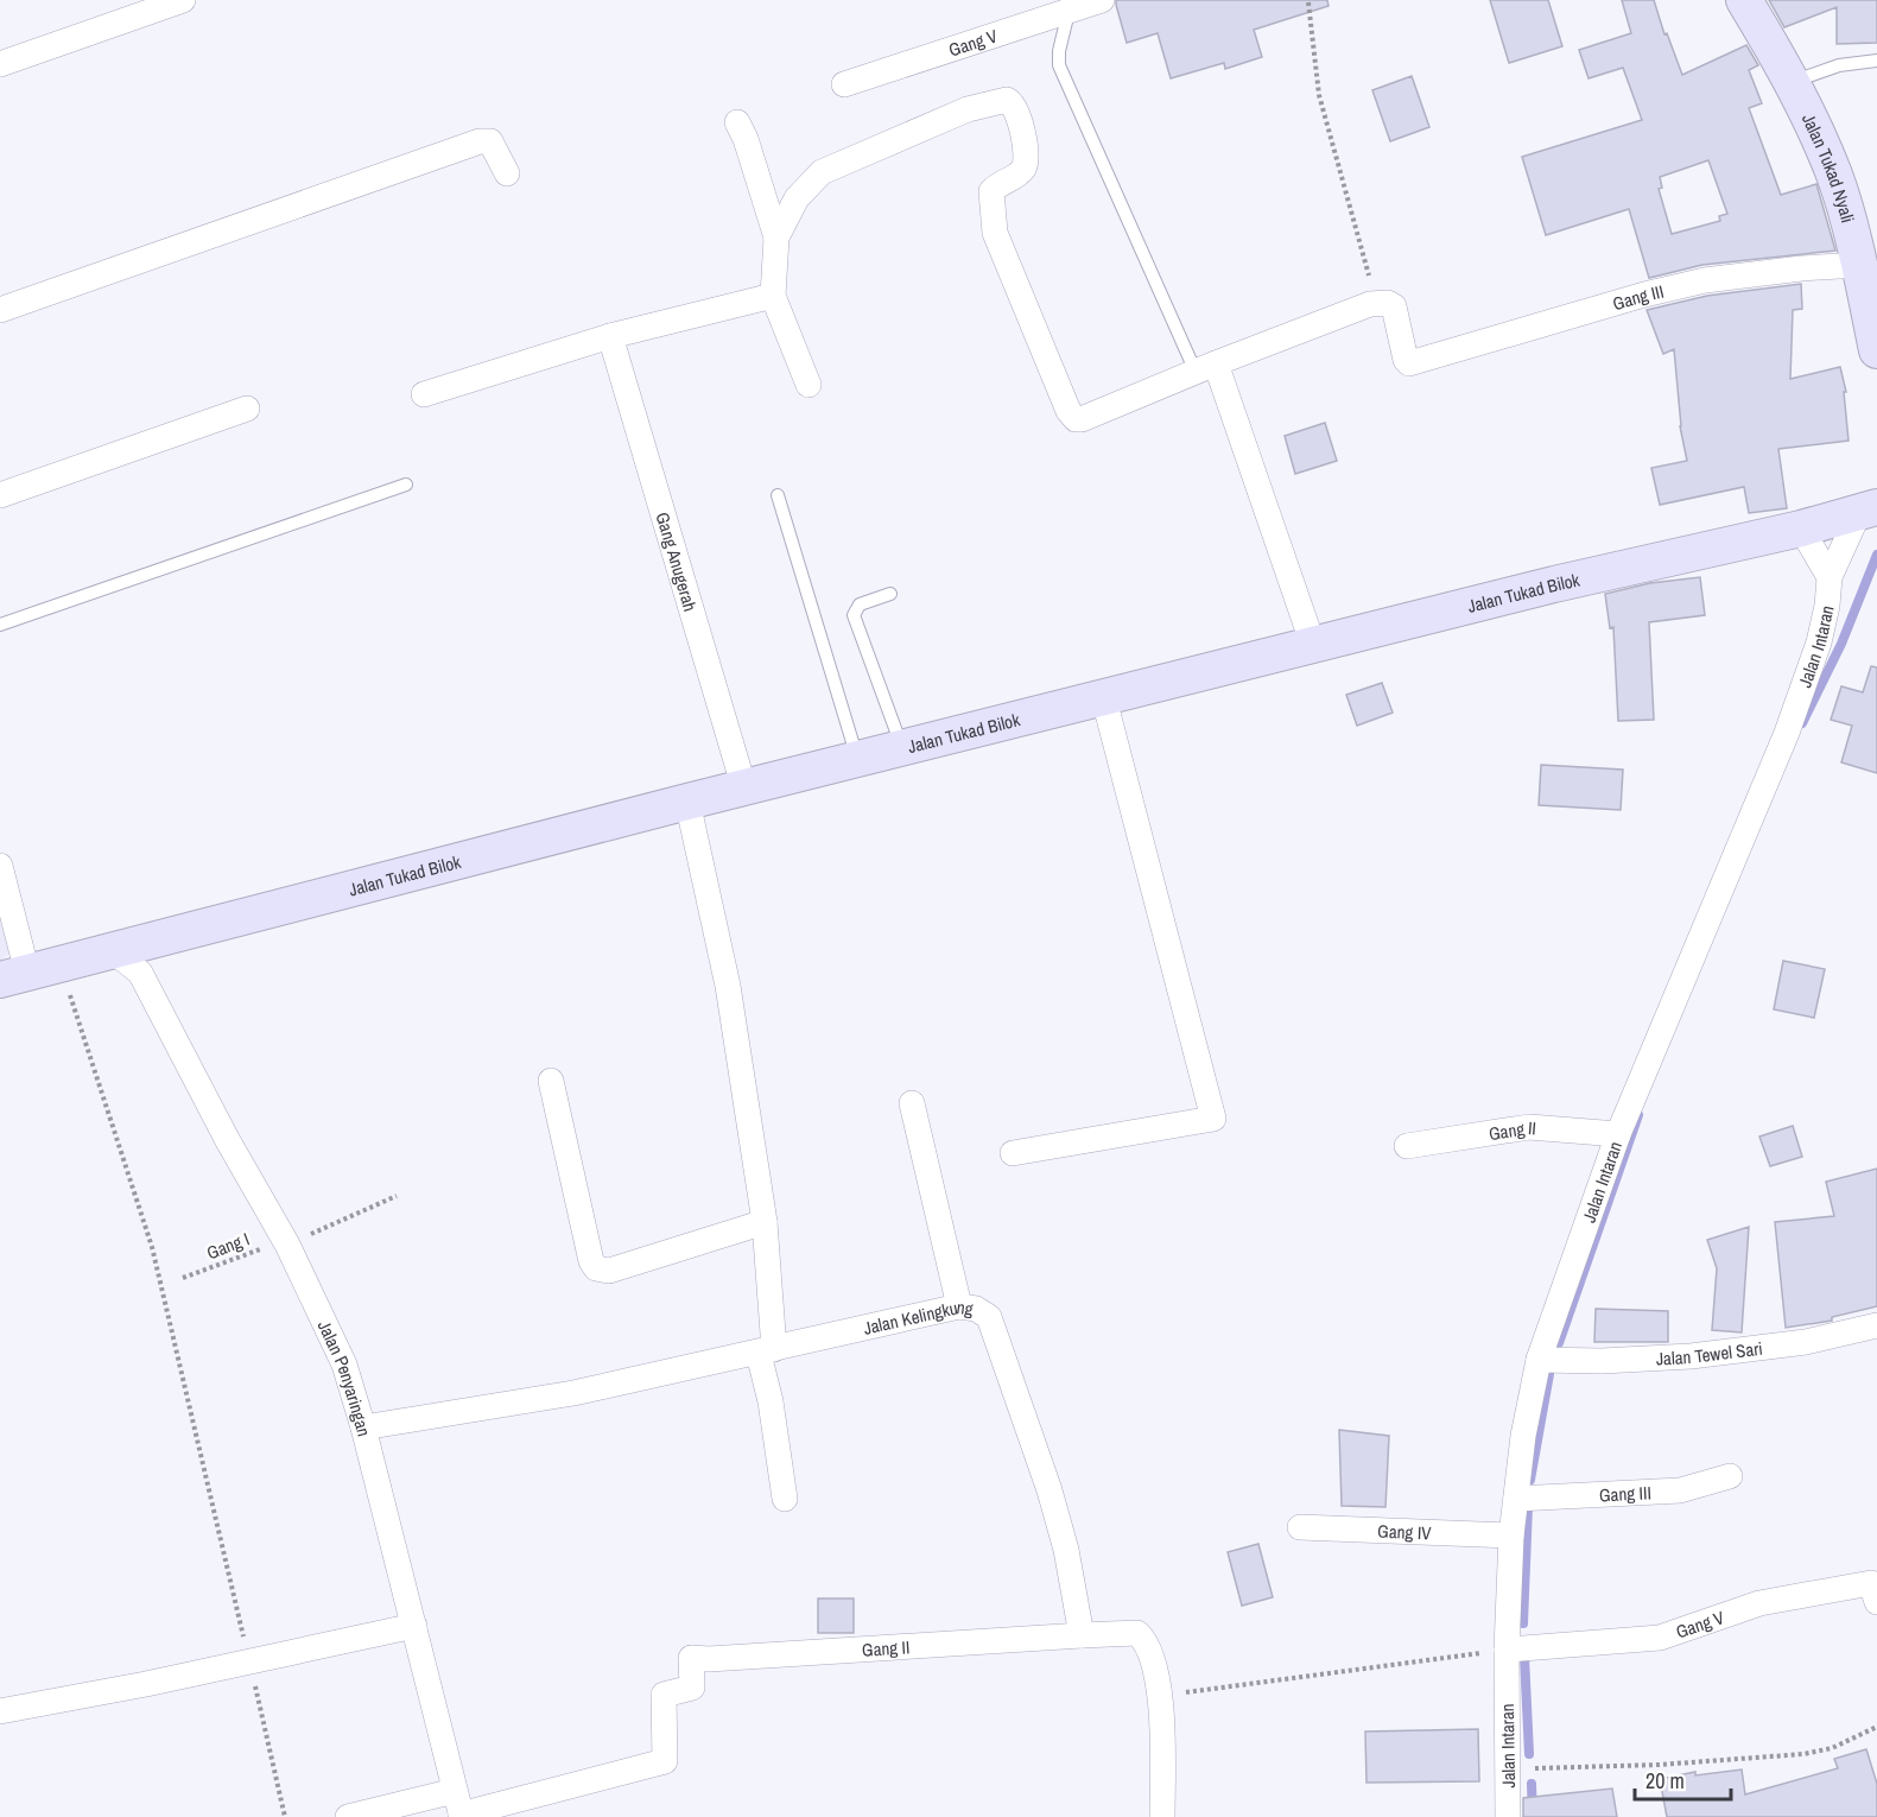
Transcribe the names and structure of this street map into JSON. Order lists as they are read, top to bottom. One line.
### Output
{"streets":{"street":["Gang V","Jalan Tukad Nyali","Gang III","Gang Anugerah","Jalan Tukad Bilok","Jalan Intaran","Gang II","Jalan Kelingkung","Jalan Tewel Sari","Jalan Penyaringan","Gang IV"],"path":["Gang I"]},"crossings":[["Gang V","Jalan Intaran"],["Jalan Tukad Nyali","Gang III"],["Gang III","Jalan Intaran"],["Gang Anugerah","Jalan Tukad Bilok"],["Jalan Tukad Bilok","Jalan Intaran"],["Jalan Tukad Bilok","Jalan Penyaringan"],["Jalan Intaran","Gang II"],["Jalan Intaran","Jalan Tewel Sari"],["Jalan Intaran","Gang IV"],["Gang II","Jalan Kelingkung"],["Gang II","Jalan Penyaringan"],["Gang I","Jalan Penyaringan"],["Jalan Kelingkung","Jalan Penyaringan"]],"scale_bar":"20 m"}
